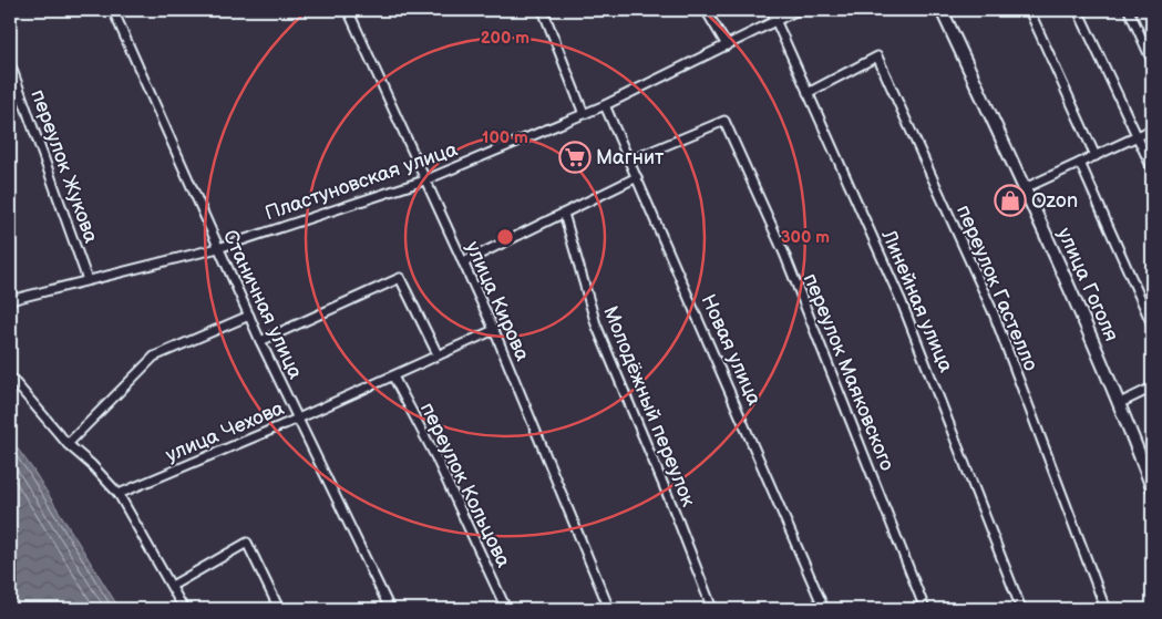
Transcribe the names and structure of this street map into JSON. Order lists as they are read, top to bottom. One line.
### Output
{"streets":{"street":["переулок Жукова","Пластуновская улица","улица Гоголя","переулок Гастелло","улица Кирова","Линейная улица","Станичная улица","Новая улица","переулок Маяковского","Молодёжный переулок","улица Чехова","переулок Кольцова"]},"crossings":[["переулок Жукова","Пластуновская улица"],["Пластуновская улица","улица Кирова"],["Пластуновская улица","Линейная улица"],["Пластуновская улица","Станичная улица"],["Пластуновская улица","Новая улица"],["переулок Гастелло","Линейная улица"],["улица Кирова","улица Чехова"],["Станичная улица","улица Чехова"],["Новая улица","переулок Маяковского"],["улица Чехова","переулок Кольцова"]],"places":{"supermarket":["Магнит"],"shop":["Ozon"]},"rings":["200 m","100 m","300 m"]}
